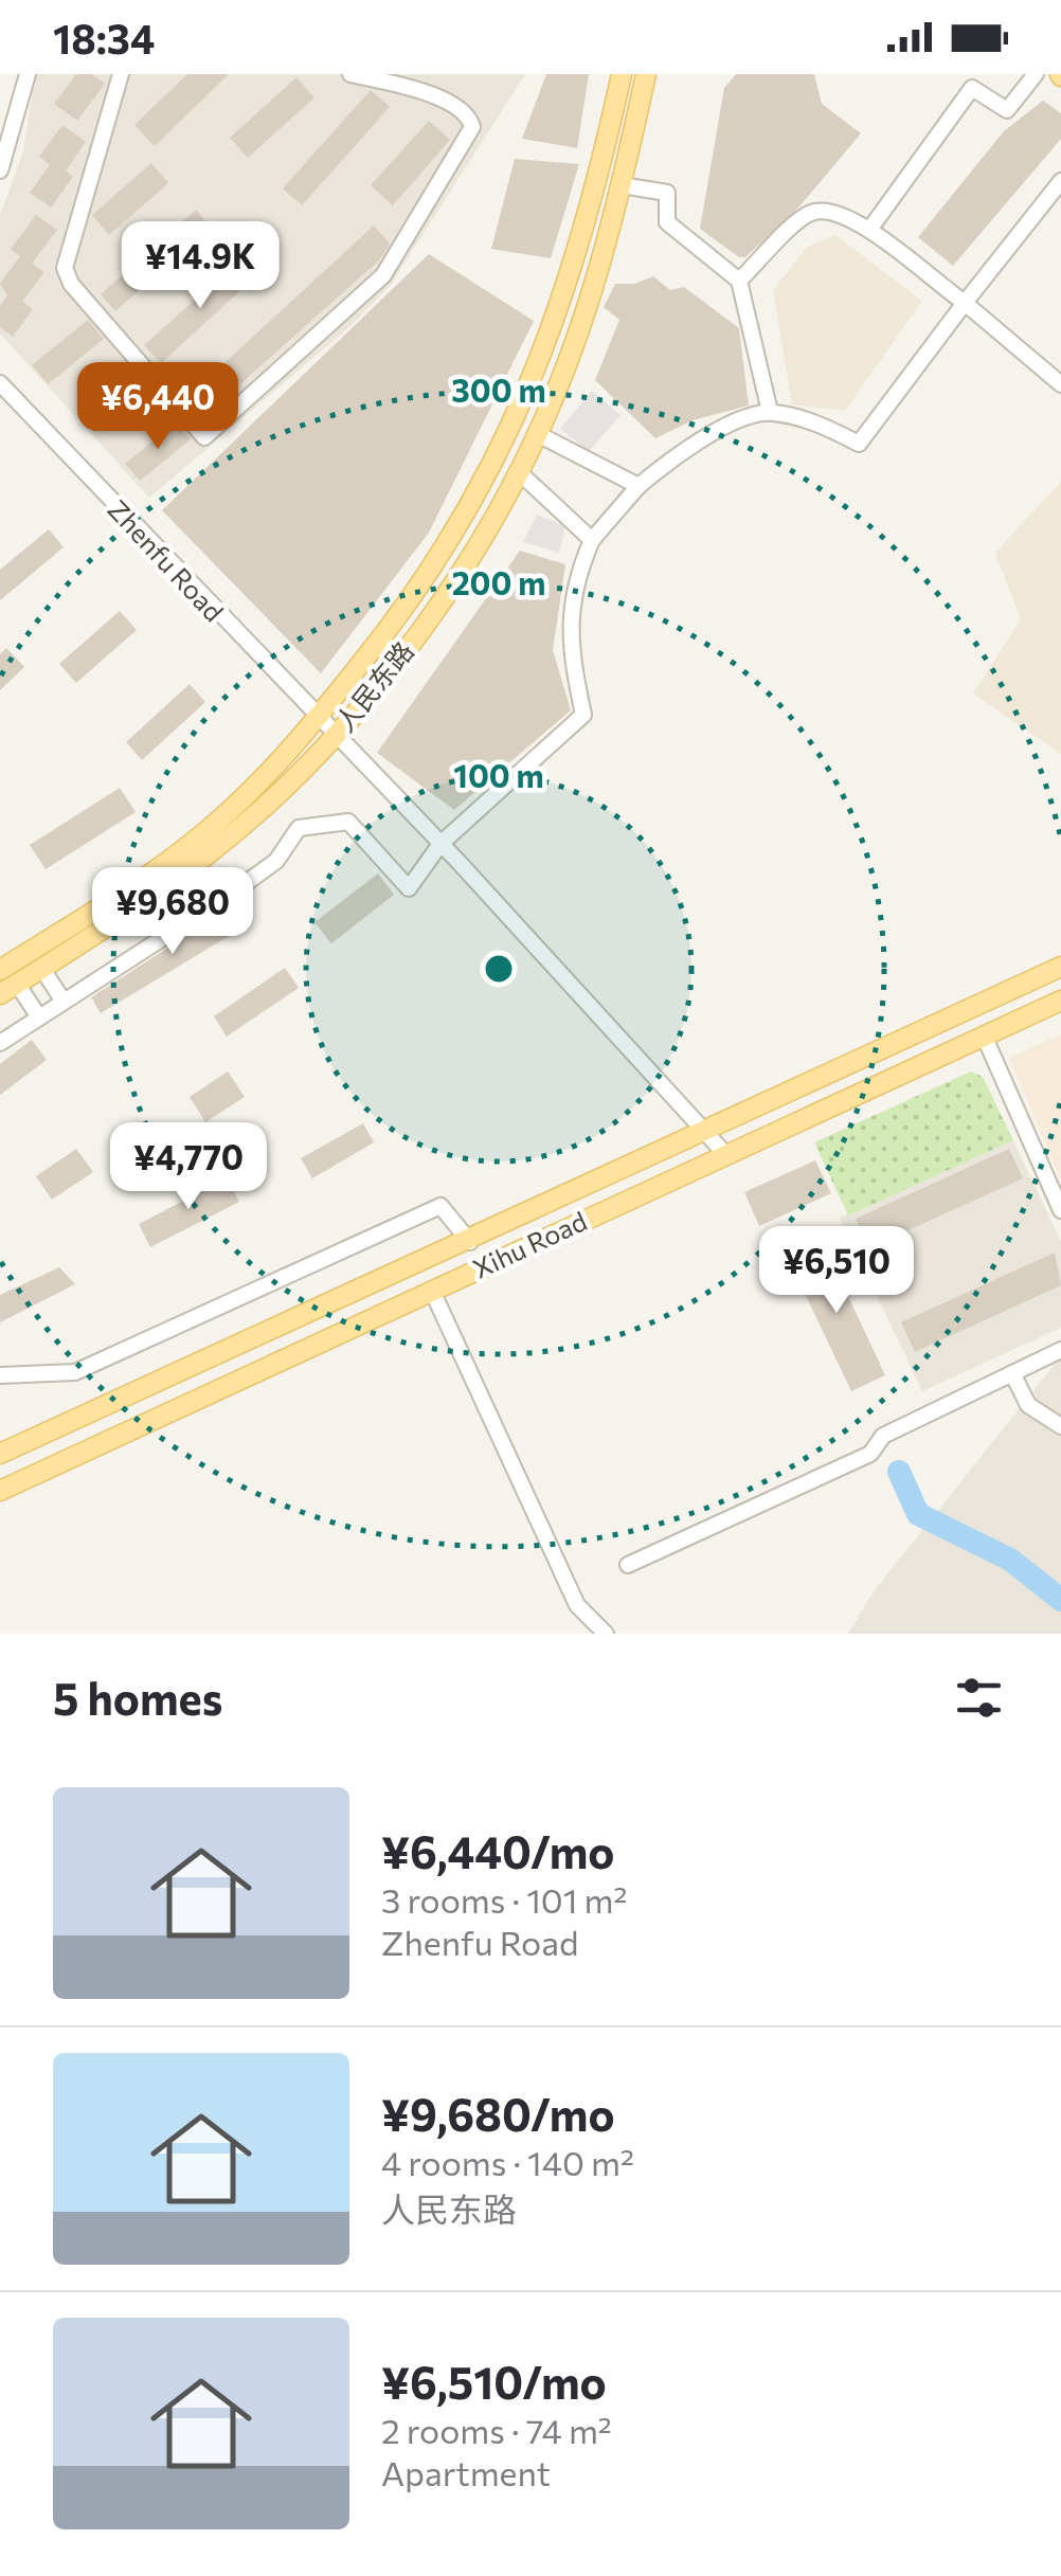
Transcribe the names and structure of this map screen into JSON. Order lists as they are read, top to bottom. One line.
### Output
{"streets":{"main road":["人民东路","Xihu Road"],"street":["Zhenfu Road"]},"crossings":[["Zhenfu Road","人民东路"],["Zhenfu Road","Xihu Road"]],"page":{"status":"18:34","price":["¥14.9K","¥6,440","¥9,680","¥4,770","¥6,510"],"heading":"5 homes","list":[{"name":"¥6,440/mo","note":"3 rooms · 101 m² · Zhenfu Road"},{"name":"¥9,680/mo","note":"4 rooms · 140 m² · 人民东路"},{"name":"¥6,510/mo","note":"2 rooms · 74 m² · Apartment"}]},"rings":["300 m","200 m","100 m"]}
